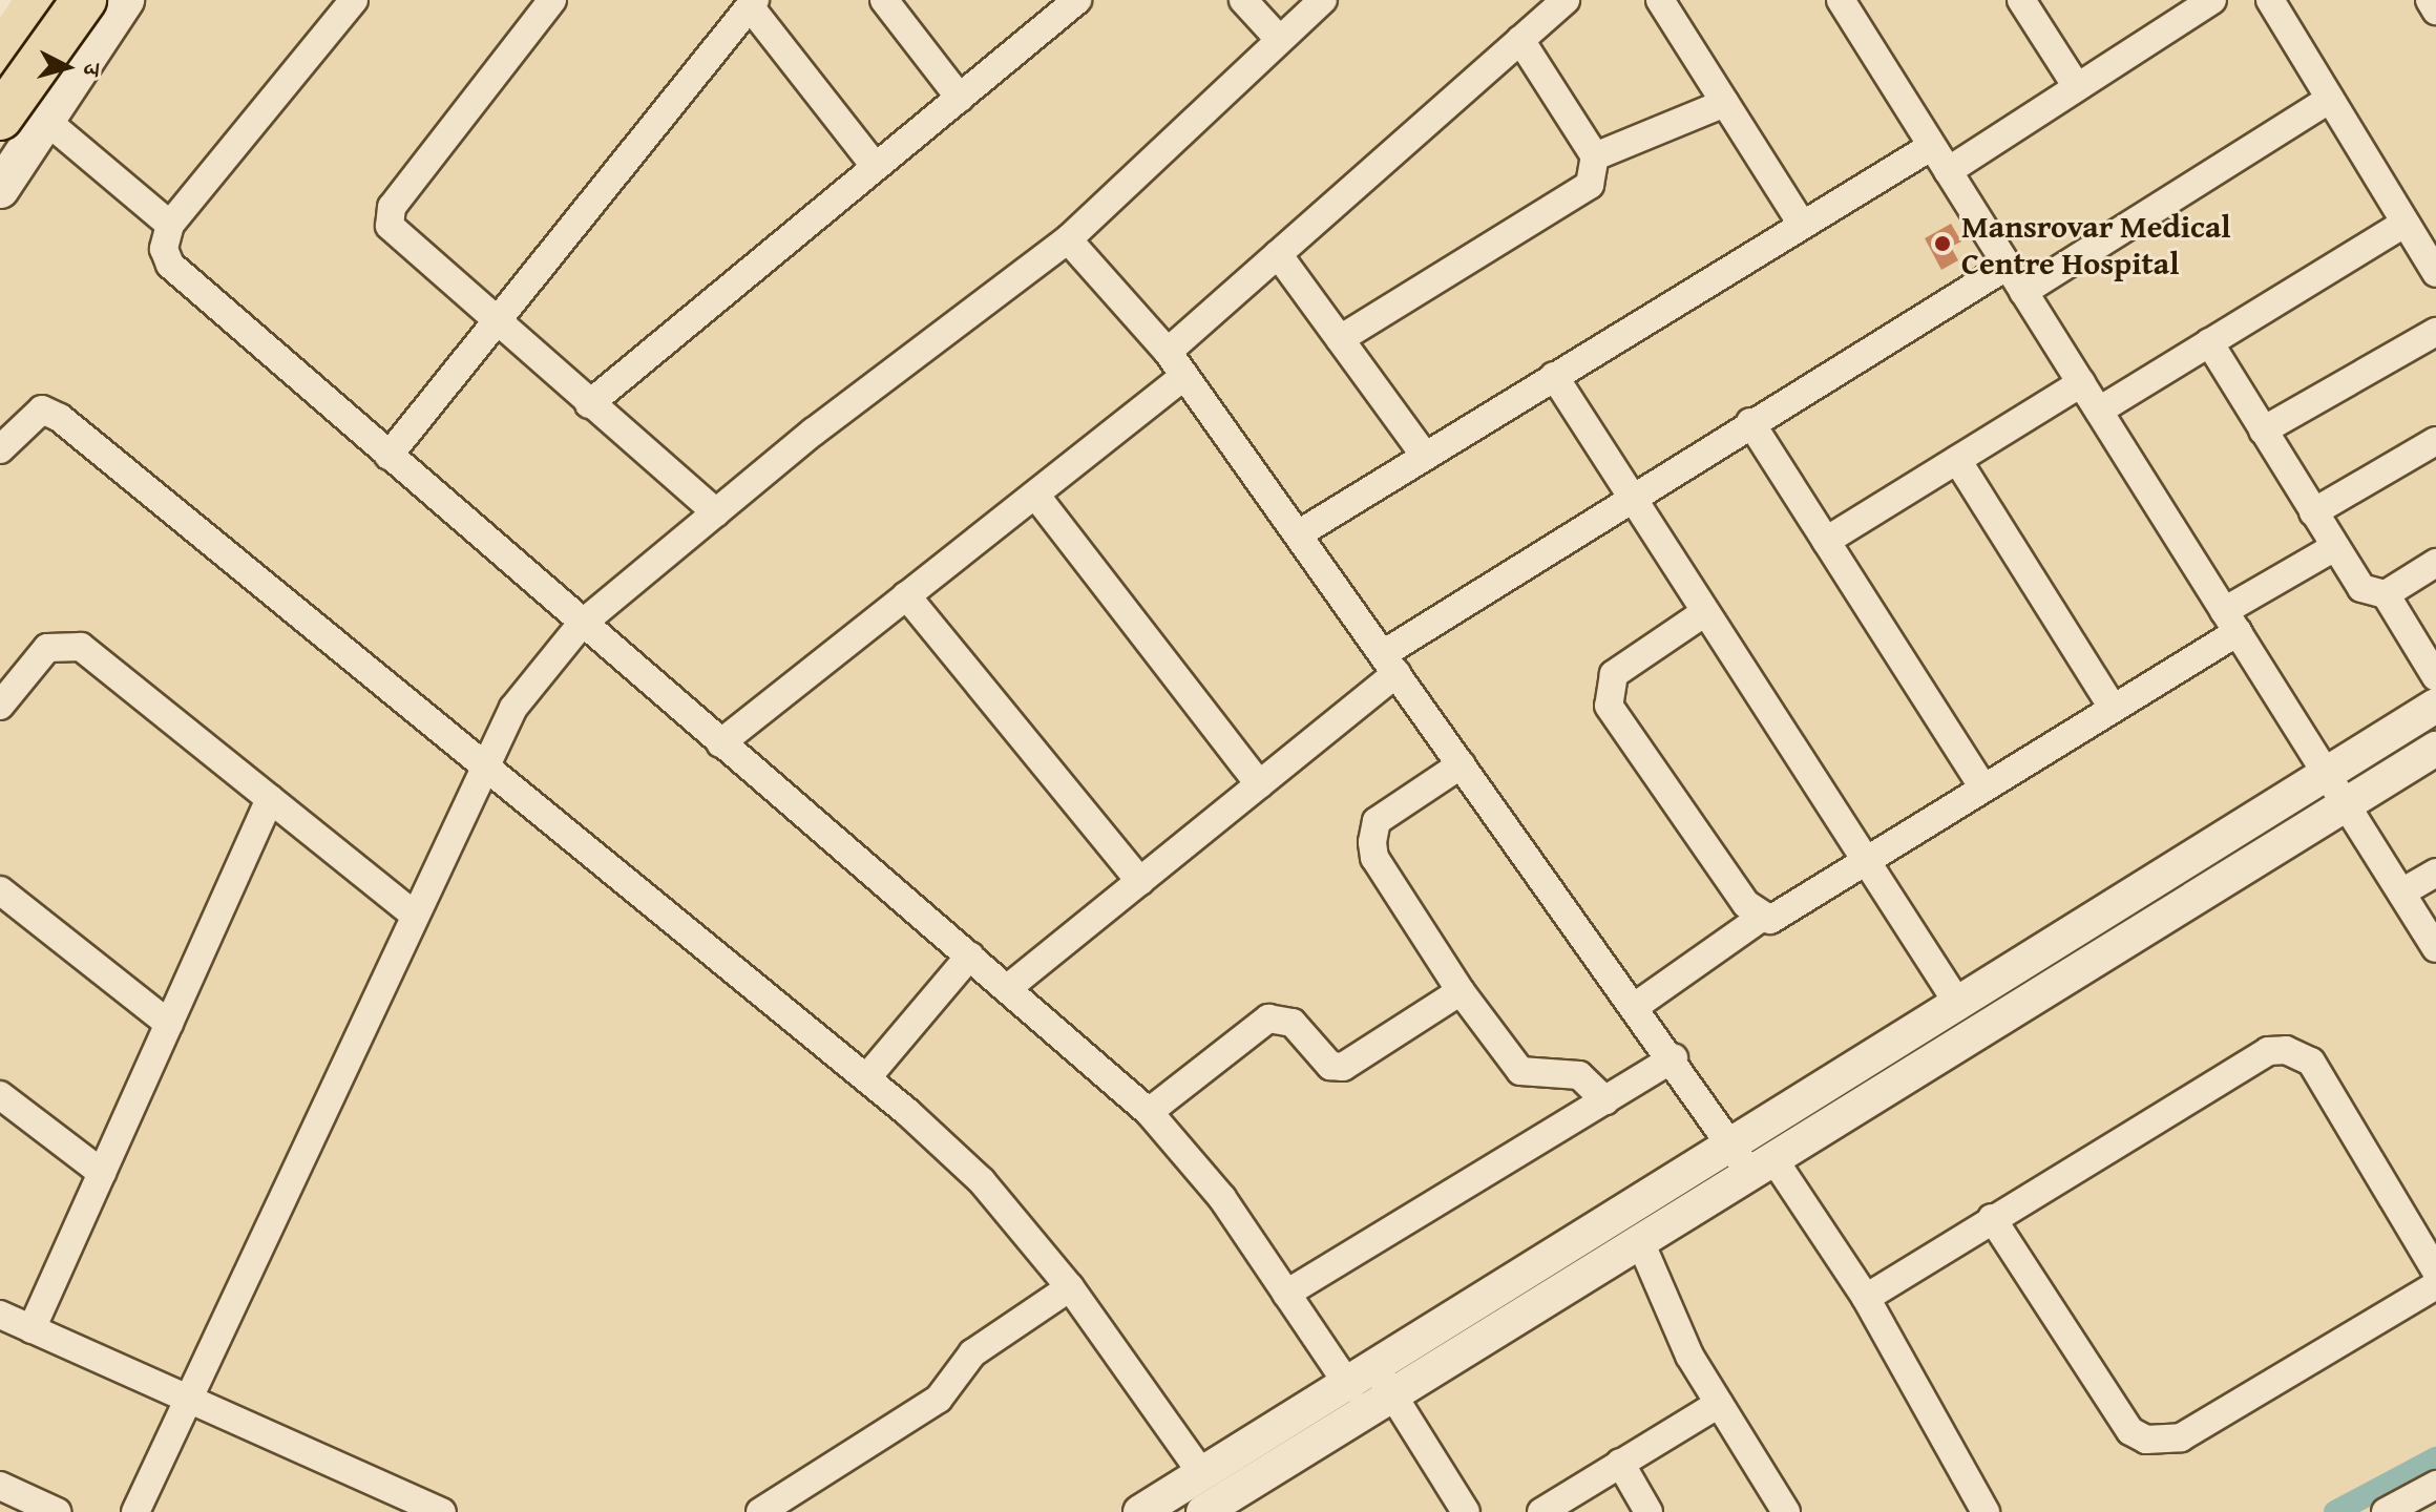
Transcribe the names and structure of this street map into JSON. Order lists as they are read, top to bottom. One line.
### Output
{"places":["Mansrovar Medical Centre Hospital"],"north":"right"}
